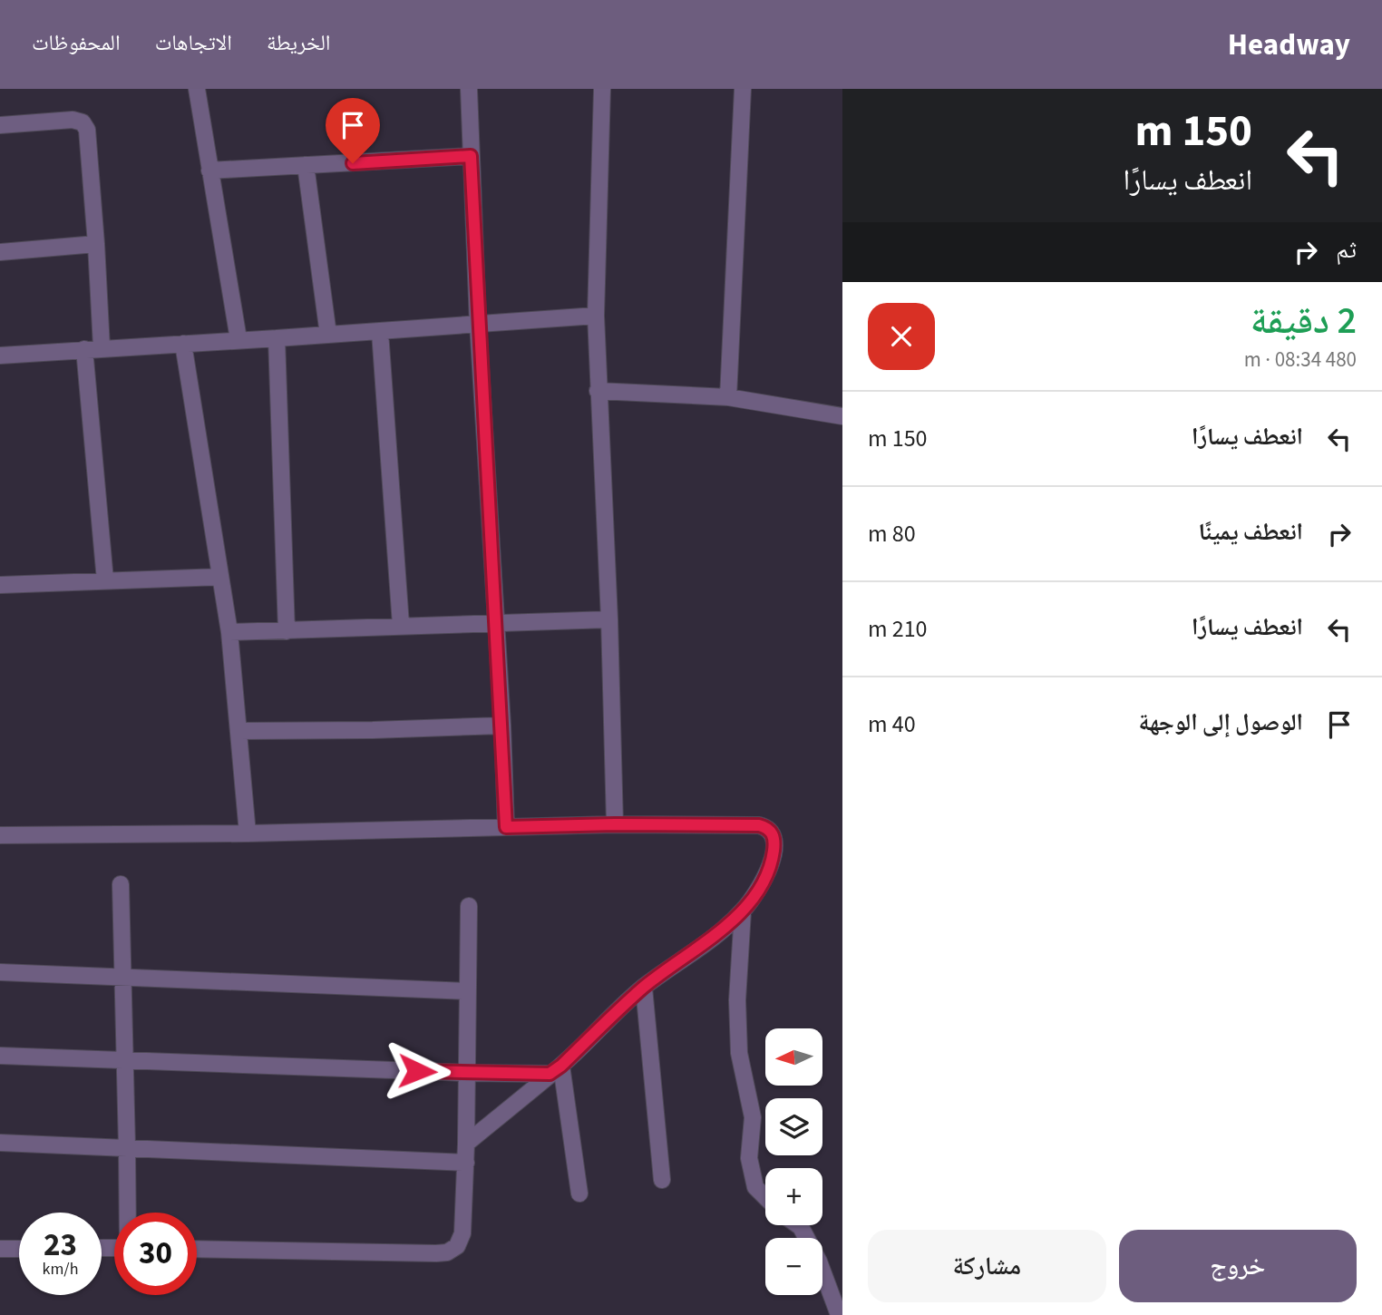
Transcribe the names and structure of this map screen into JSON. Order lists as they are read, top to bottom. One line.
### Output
{"north":"left","page":{"header":"Headway","nav":["الخريطة","الاتجاهات","المحفوظات"],"turn":["150 m","انعطف يسارًا"],"then":"ثم","heading":["2 دقيقة","480 m · 08:34"],"list":[{"name":"انعطف يسارًا","value":"150 m"},{"name":"انعطف يمينًا","value":"80 m"},{"name":"انعطف يسارًا","value":"210 m"},{"name":"الوصول إلى الوجهة","value":"40 m"}],"map_buttons":["+","−"],"speed":"23 km/h","limit":"30","buttons":["خروج","مشاركة"]}}
